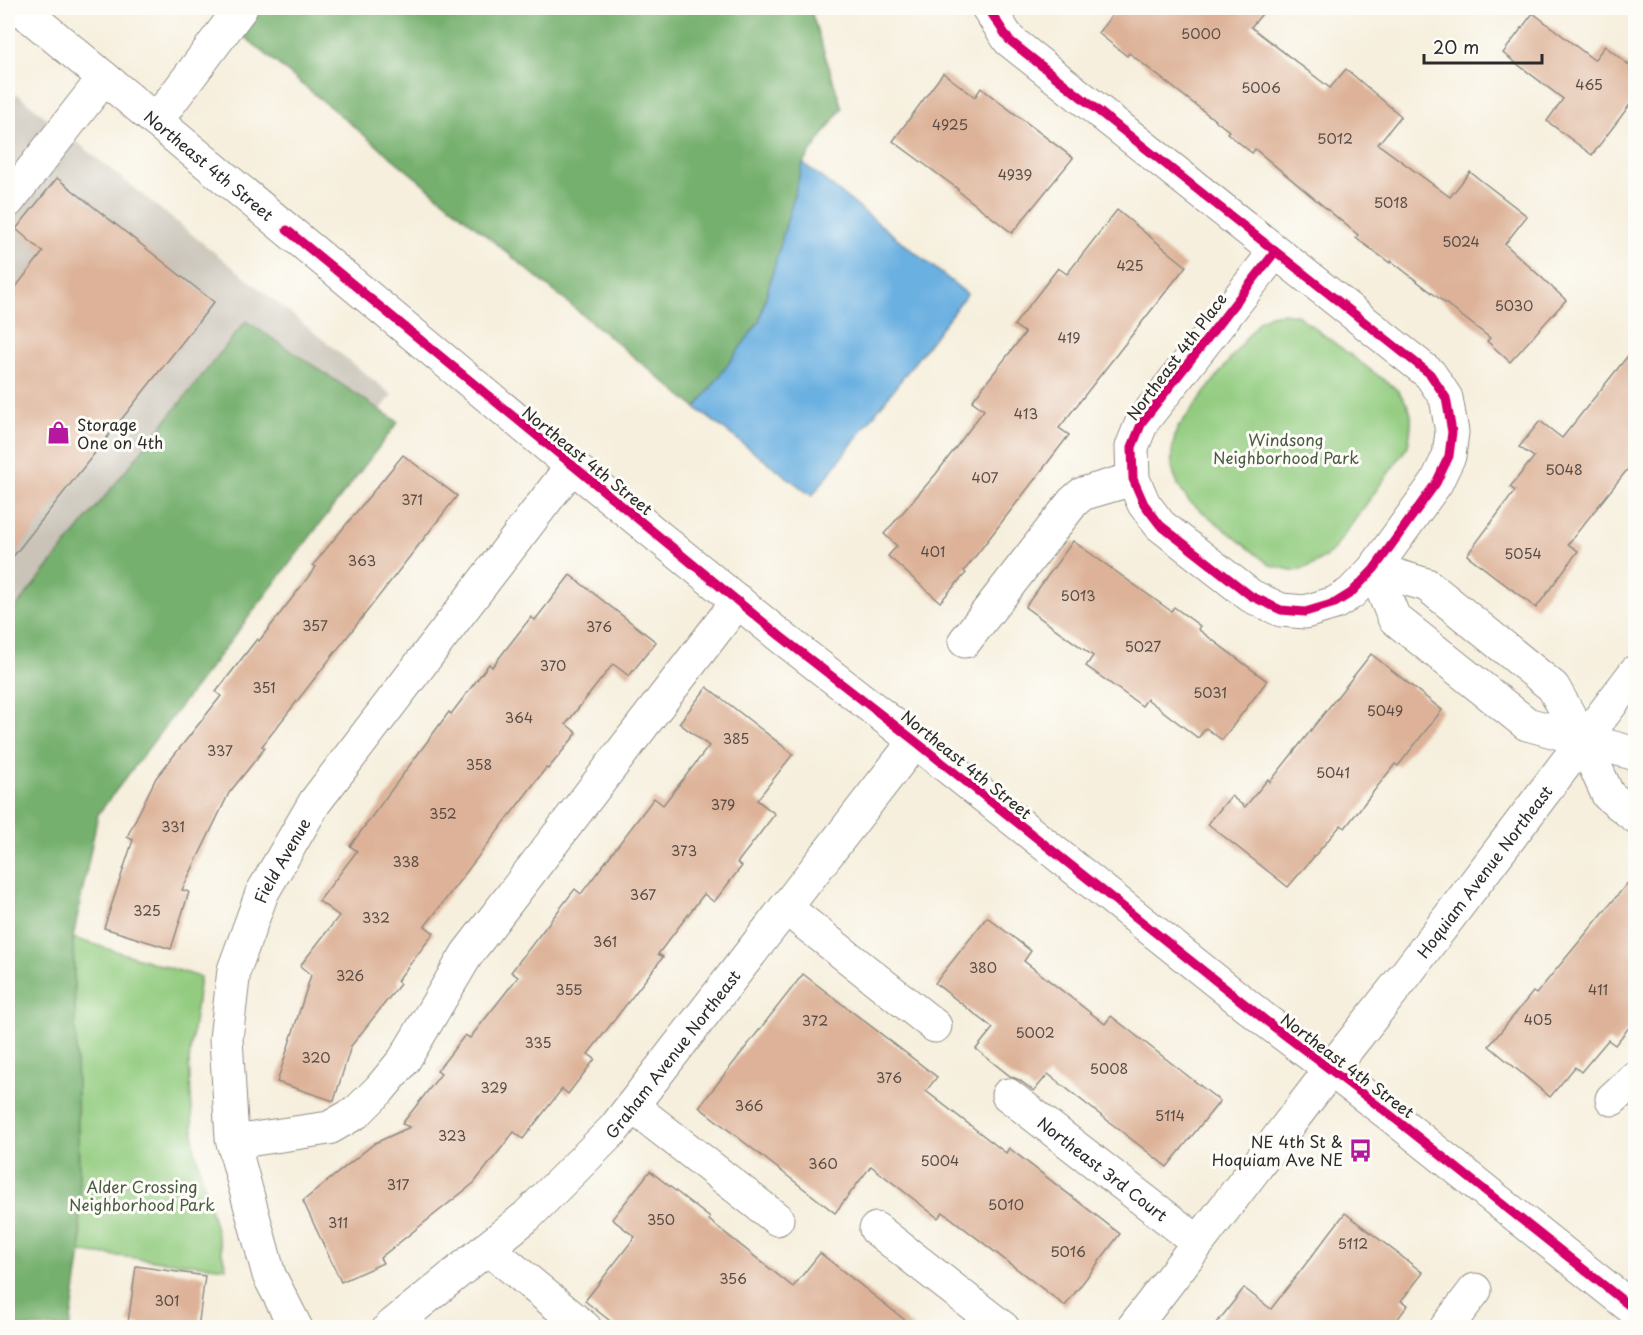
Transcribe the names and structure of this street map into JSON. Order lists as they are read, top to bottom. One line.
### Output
{"streets":{"street":["Northeast 4th Street","Northeast 4th Place","Field Avenue","Hoquiam Avenue Northeast","Graham Avenue Northeast","Northeast 3rd Court"]},"crossings":[["Northeast 4th Street","Field Avenue"],["Northeast 4th Street","Hoquiam Avenue Northeast"],["Northeast 4th Street","Graham Avenue Northeast"],["Hoquiam Avenue Northeast","Northeast 3rd Court"]],"parks":["Windsong Neighborhood Park","Alder Crossing Neighborhood Park"],"places":{"shop":["Storage One on 4th"],"bus stop":["NE 4th St & Hoquiam Ave NE"]},"house_numbers":["5000","465","5006","4925","5012","4939","5018","5024","425","5030","419","413","5048","407","371","401","5054","363","5013","357","376","5027","370","351","5031","5049","364","385","337","358","5041","379","352","331","373","338","367","325","332","361","380","326","355","411","405","372","5002","335","320","5008","376","329","366","5114","323","5004","360","317","5010","350","311","5112","5016","356","301"],"scale_bar":"20 m"}
